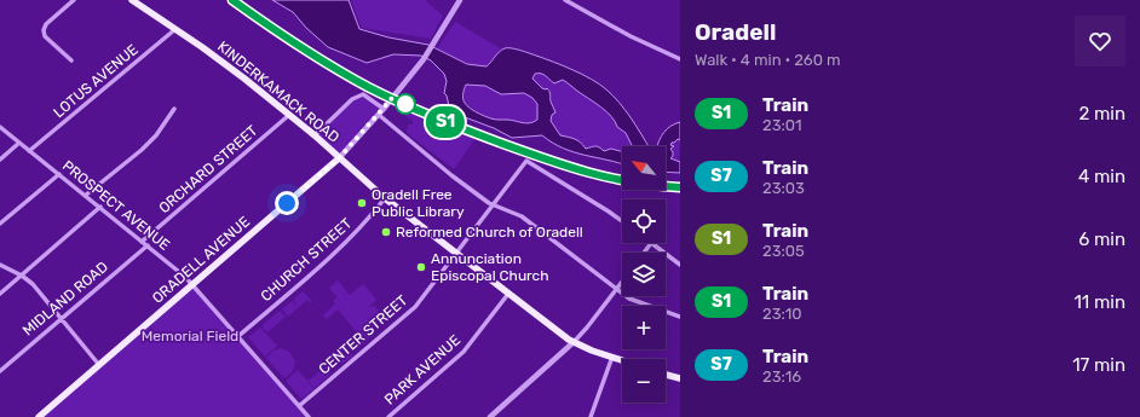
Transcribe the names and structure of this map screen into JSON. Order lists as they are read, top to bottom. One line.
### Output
{"streets":{"main road":["KINDERKAMACK ROAD","ORADELL AVENUE"],"street":["LOTUS AVENUE","ORCHARD STREET","PROSPECT AVENUE","CHURCH STREET","MIDLAND ROAD","CENTER STREET","PARK AVENUE"]},"crossings":[["LOTUS AVENUE","KINDERKAMACK ROAD"],["LOTUS AVENUE","PROSPECT AVENUE"],["KINDERKAMACK ROAD","ORCHARD STREET"],["KINDERKAMACK ROAD","ORADELL AVENUE"],["KINDERKAMACK ROAD","CHURCH STREET"],["KINDERKAMACK ROAD","CENTER STREET"],["KINDERKAMACK ROAD","PARK AVENUE"],["ORCHARD STREET","PROSPECT AVENUE"],["PROSPECT AVENUE","ORADELL AVENUE"],["PROSPECT AVENUE","CHURCH STREET"],["PROSPECT AVENUE","MIDLAND ROAD"],["PROSPECT AVENUE","CENTER STREET"]],"parks":["Memorial Field"],"places":["Oradell Free Public Library","Reformed Church of Oradell","Annunciation Episcopal Church"],"north":"top left","page":{"on_map":"S1","heading":["Oradell","Walk · 4 min · 260 m"],"list":[{"mark":"S1","name":"Train","note":"23:01","value":"2 min"},{"mark":"S7","name":"Train","note":"23:03","value":"4 min"},{"mark":"S1","name":"Train","note":"23:05","value":"6 min"},{"mark":"S1","name":"Train","note":"23:10","value":"11 min"},{"mark":"S7","name":"Train","note":"23:16","value":"17 min"}],"map_buttons":["+","−"]}}
